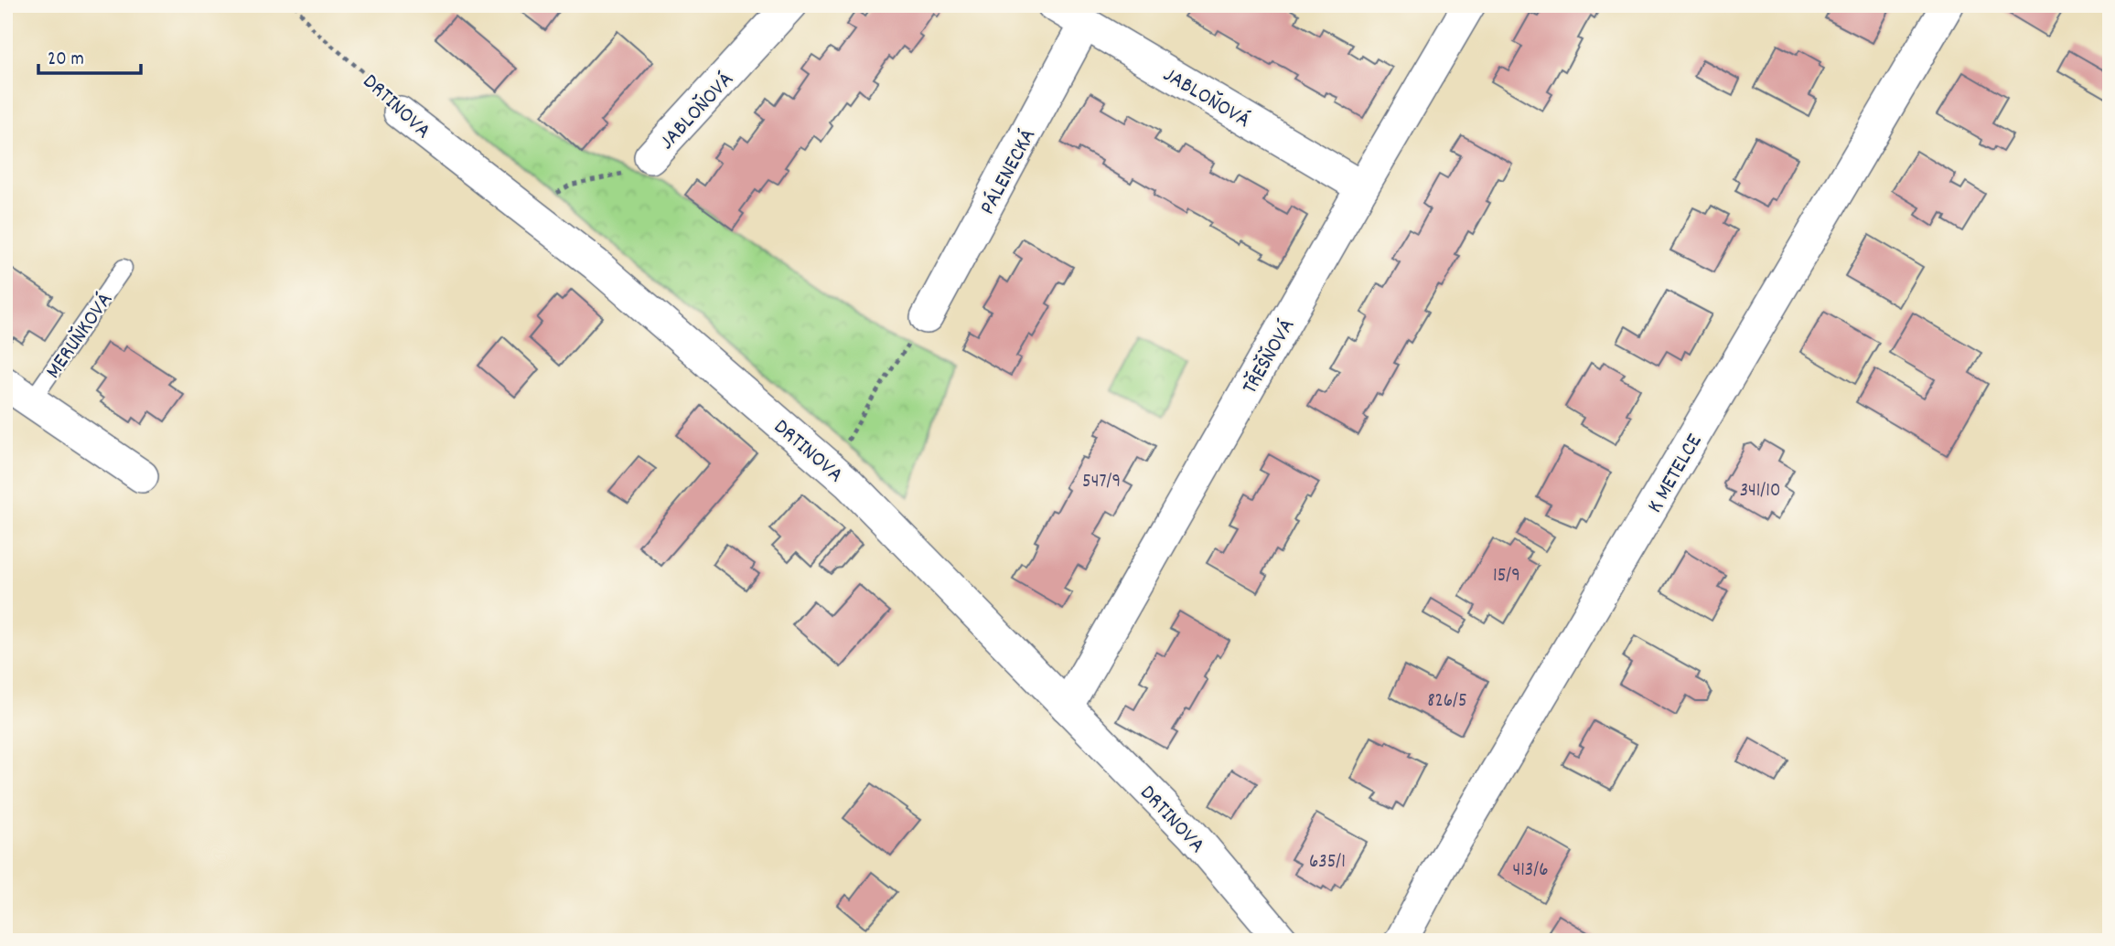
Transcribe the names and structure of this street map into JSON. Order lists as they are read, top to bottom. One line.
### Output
{"streets":{"street":["JABLOŇOVÁ","DRTINOVA","PÁLENECKÁ","MERUŇKOVÁ","TŘEŠŇOVÁ","K METELCE"]},"crossings":[["JABLOŇOVÁ","PÁLENECKÁ"],["JABLOŇOVÁ","TŘEŠŇOVÁ"],["DRTINOVA","TŘEŠŇOVÁ"]],"house_numbers":["547/9","341/10","15/9","826/5","635/1","413/6"],"scale_bar":"20 m"}
